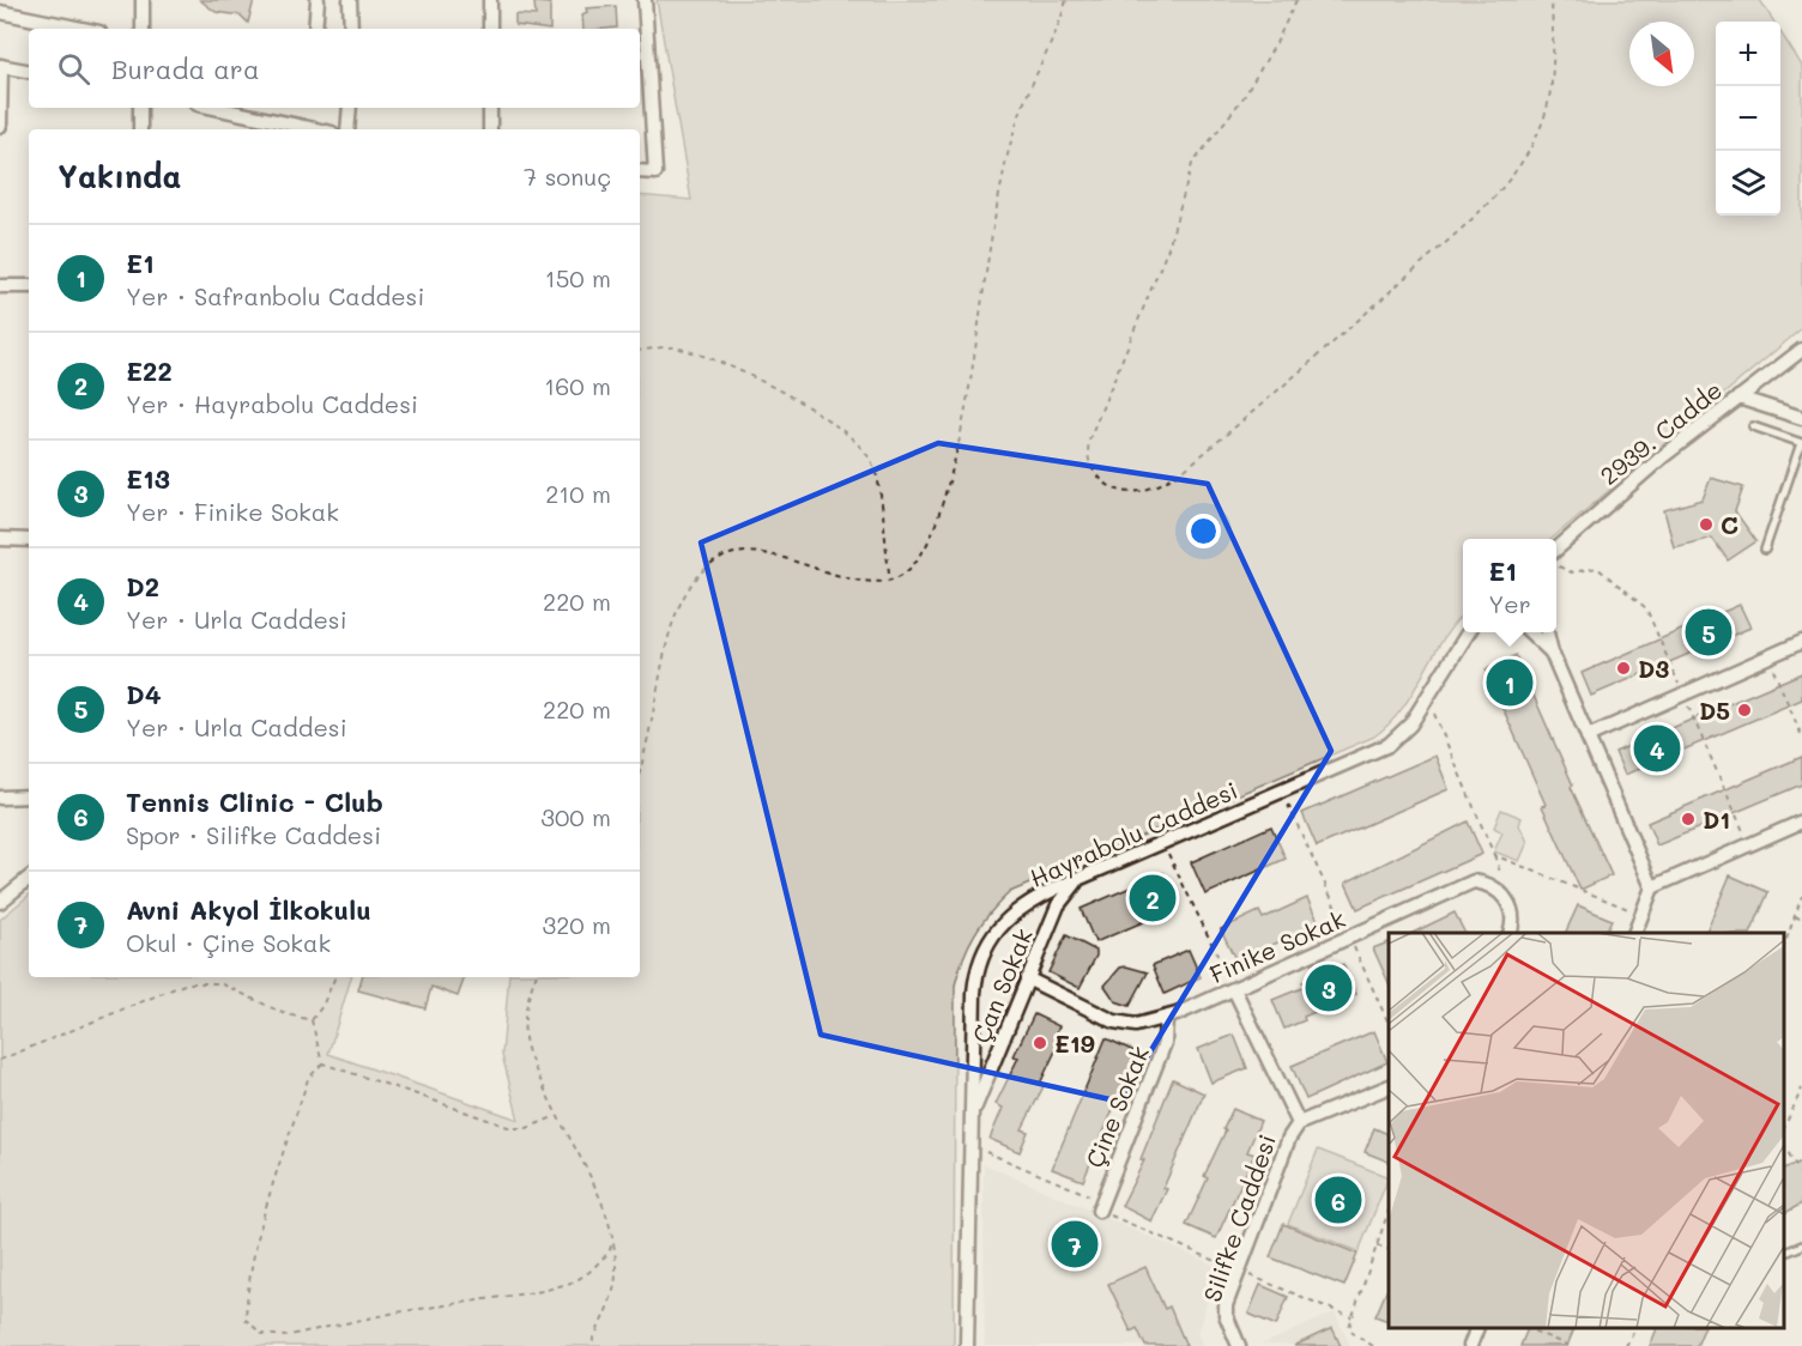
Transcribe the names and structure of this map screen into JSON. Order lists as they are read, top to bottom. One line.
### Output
{"streets":{"street":["2939. Cadde","Hayrabolu Caddesi","Finike Sokak","Çan Sokak","Çine Sokak","Silifke Caddesi"]},"crossings":[["Hayrabolu Caddesi","Çan Sokak"],["Finike Sokak","Çan Sokak"],["Finike Sokak","Çine Sokak"],["Finike Sokak","Silifke Caddesi"]],"places":["C","D3","D5","D1","E19"],"north":"bottom right","page":{"map_buttons":["+","−"],"search":"Burada ara","heading":["Yakında","7 sonuç"],"list":[{"mark":"1","name":"E1","note":"Yer · Safranbolu Caddesi","value":"150 m"},{"mark":"2","name":"E22","note":"Yer · Hayrabolu Caddesi","value":"160 m"},{"mark":"3","name":"E13","note":"Yer · Finike Sokak","value":"210 m"},{"mark":"4","name":"D2","note":"Yer · Urla Caddesi","value":"220 m"},{"mark":"5","name":"D4","note":"Yer · Urla Caddesi","value":"220 m"},{"mark":"6","name":"Tennis Clinic - Club","note":"Spor · Silifke Caddesi","value":"300 m"},{"mark":"7","name":"Avni Akyol İlkokulu","note":"Okul · Çine Sokak","value":"320 m"}],"popup":["E1","Yer"],"pins":["5","1","4","2","3","6","7"]}}
